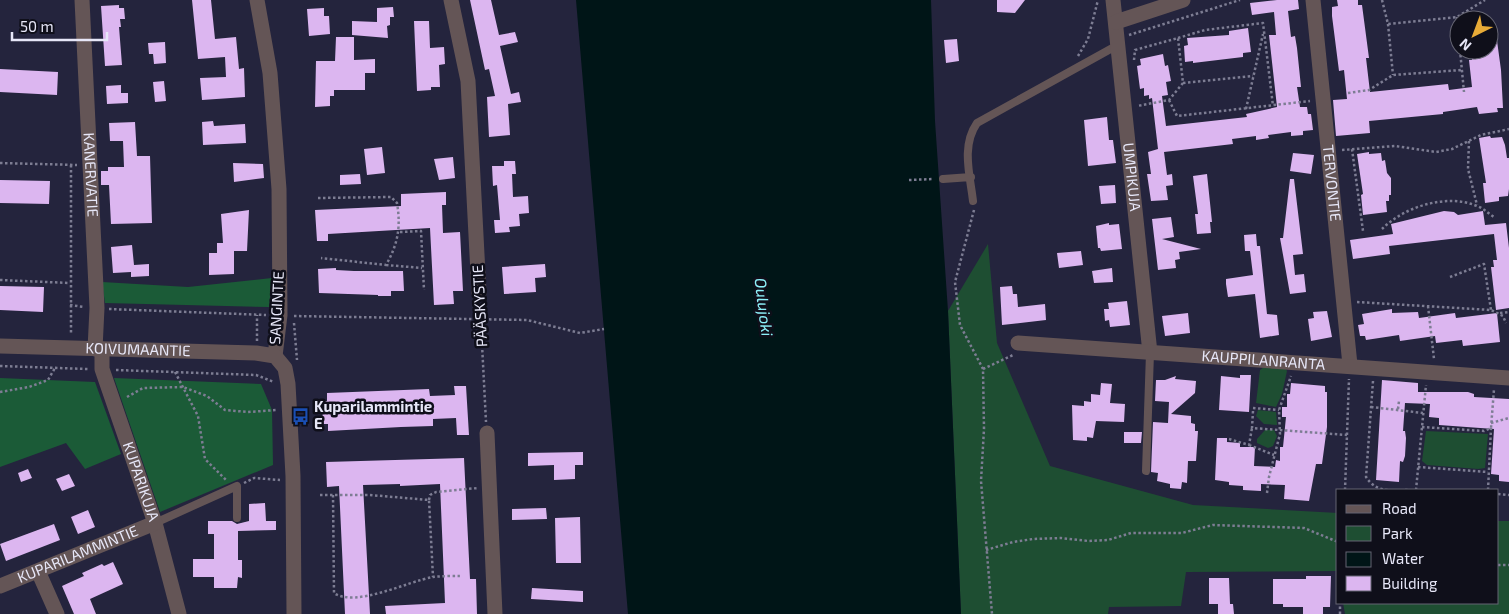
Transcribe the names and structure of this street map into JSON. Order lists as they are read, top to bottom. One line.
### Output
{"streets":{"street":["KANERVATIE","UMPIKUJA","TERVONTIE","PÄÄSKYSTIE","SANGINTIE","KOIVUMAANTIE","KAUPPILANRANTA","KUPARIKUJA","KUPARILAMMINTIE"]},"crossings":[["KANERVATIE","KOIVUMAANTIE"],["KANERVATIE","KUPARIKUJA"],["UMPIKUJA","KAUPPILANRANTA"],["TERVONTIE","KAUPPILANRANTA"],["SANGINTIE","KOIVUMAANTIE"],["KOIVUMAANTIE","KUPARIKUJA"],["KUPARIKUJA","KUPARILAMMINTIE"]],"water":["Oulujoki"],"places":{"bus stop":["Kuparilammintie E"]},"legend":["Road","Park","Water","Building"],"scale_bar":"50 m","north":"bottom left"}
